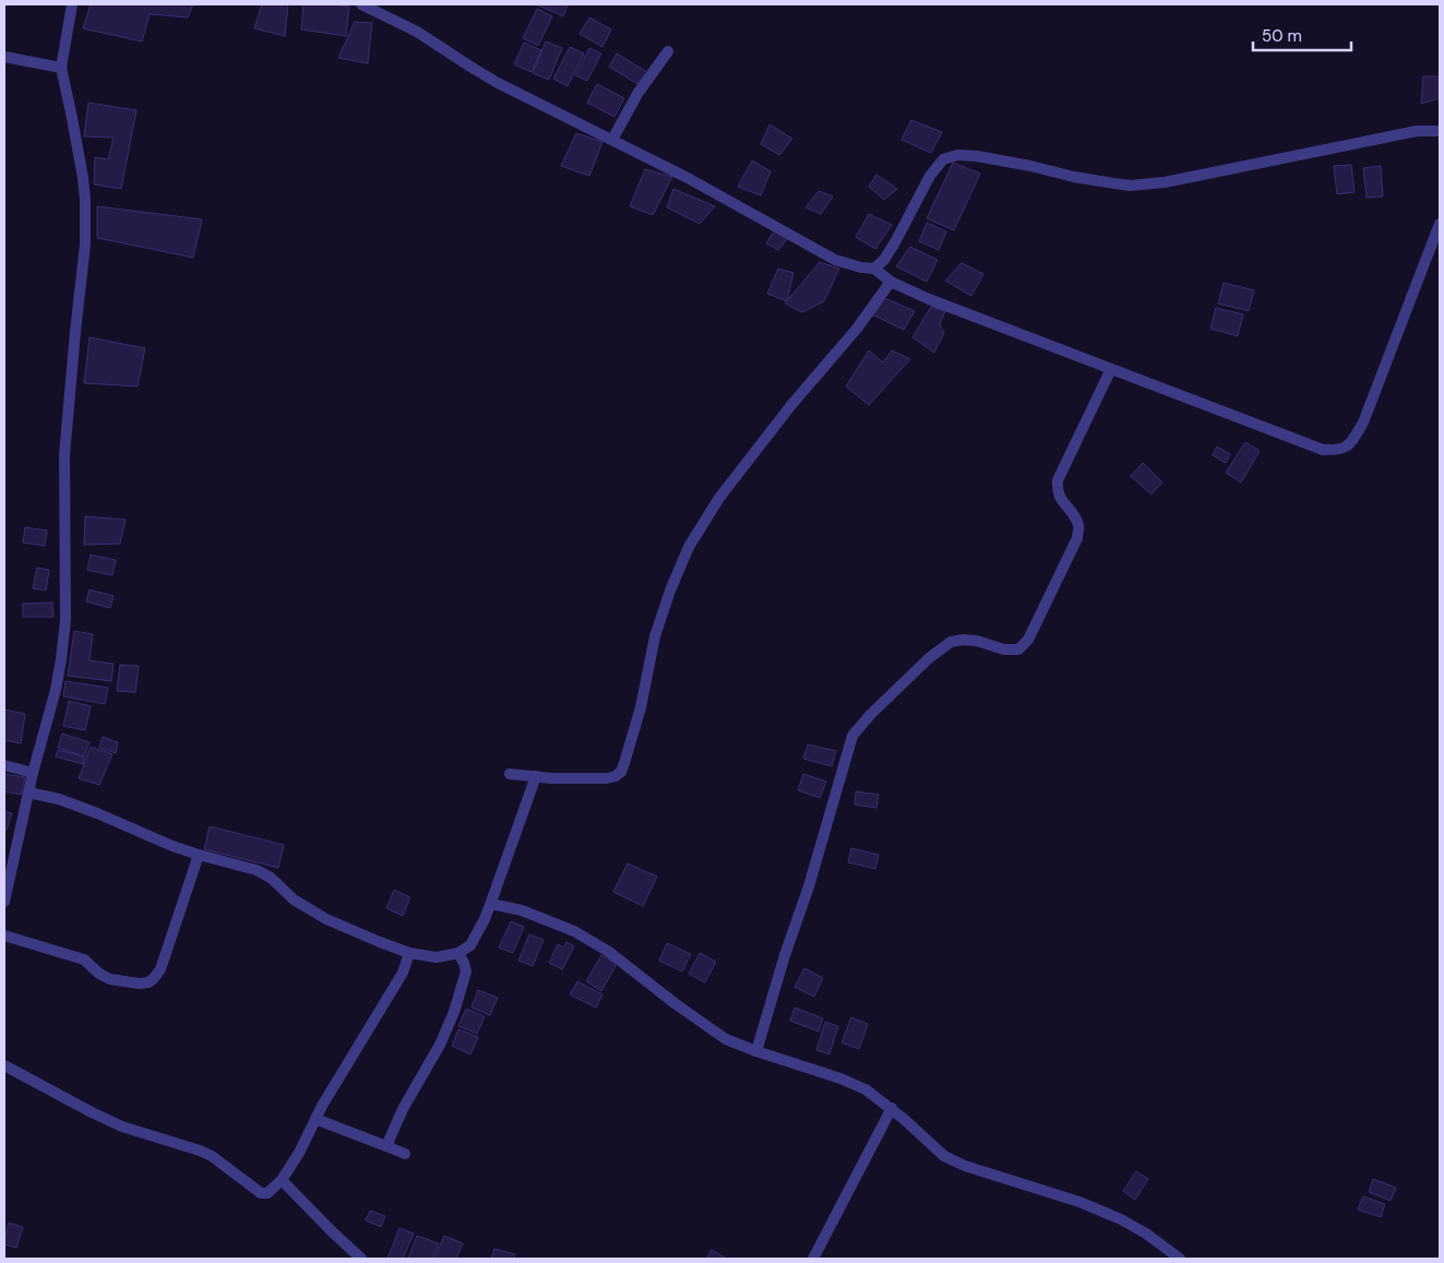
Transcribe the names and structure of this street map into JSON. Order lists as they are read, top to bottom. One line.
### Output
{"scale_bar":"50 m"}
